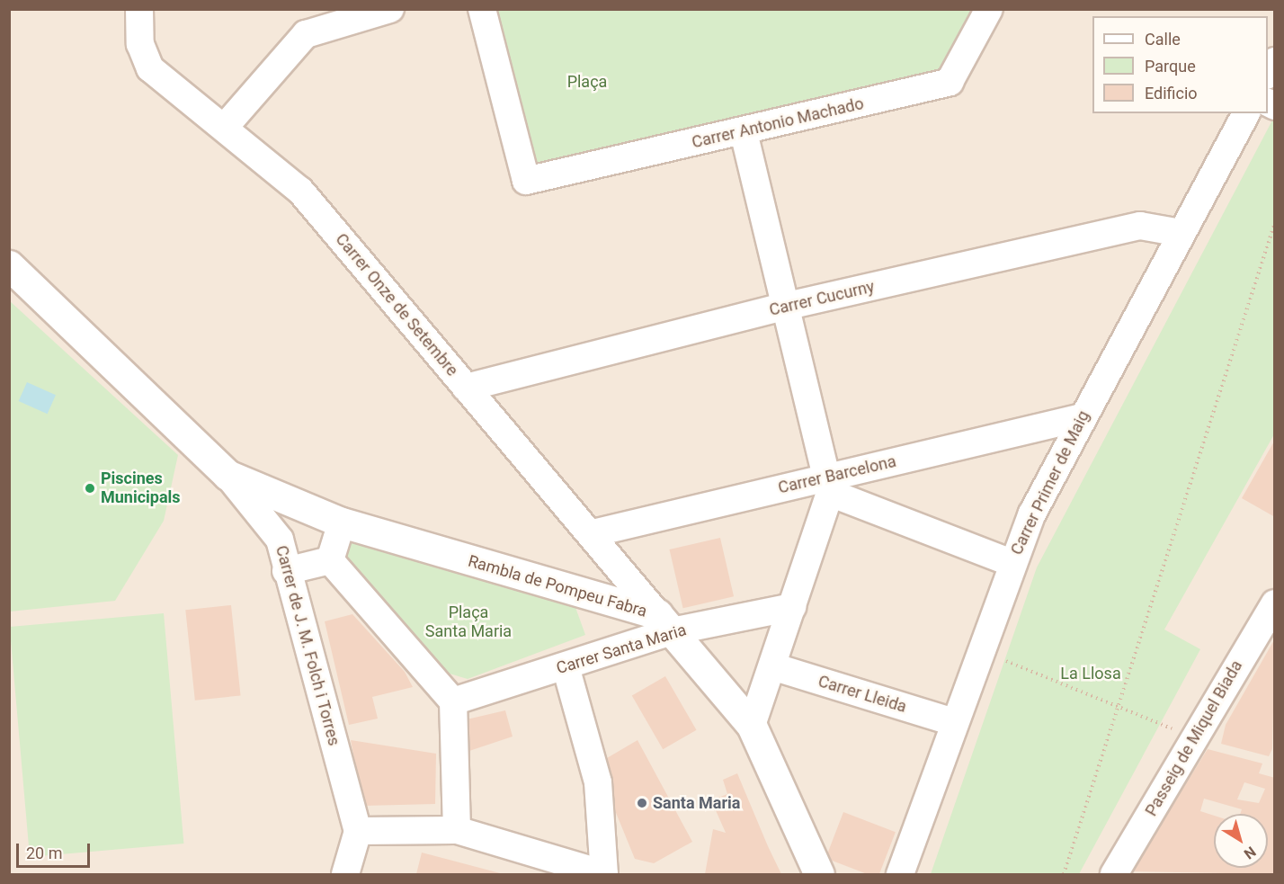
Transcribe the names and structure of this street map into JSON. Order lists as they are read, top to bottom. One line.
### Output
{"streets":{"street":["Carrer Antonio Machado","Carrer Cucurny","Carrer Onze de Setembre","Carrer Barcelona","Carrer Primer de Maig","Rambla de Pompeu Fabra","Carrer de J. M. Folch i Torres","Carrer Santa Maria","Carrer Lleida","Passeig de Miquel Biada"]},"crossings":[["Carrer Cucurny","Carrer Onze de Setembre"],["Carrer Cucurny","Carrer Primer de Maig"],["Carrer Onze de Setembre","Carrer Barcelona"],["Carrer Onze de Setembre","Rambla de Pompeu Fabra"],["Carrer Onze de Setembre","Carrer Santa Maria"],["Carrer Barcelona","Carrer Primer de Maig"],["Carrer Primer de Maig","Carrer Lleida"],["Rambla de Pompeu Fabra","Carrer de J. M. Folch i Torres"],["Rambla de Pompeu Fabra","Carrer Santa Maria"]],"parks":["Plaça","Plaça Santa Maria","La Llosa"],"places":["Piscines Municipals","Santa Maria"],"legend":["Calle","Parque","Edificio"],"scale_bar":"20 m","north":"bottom right"}
